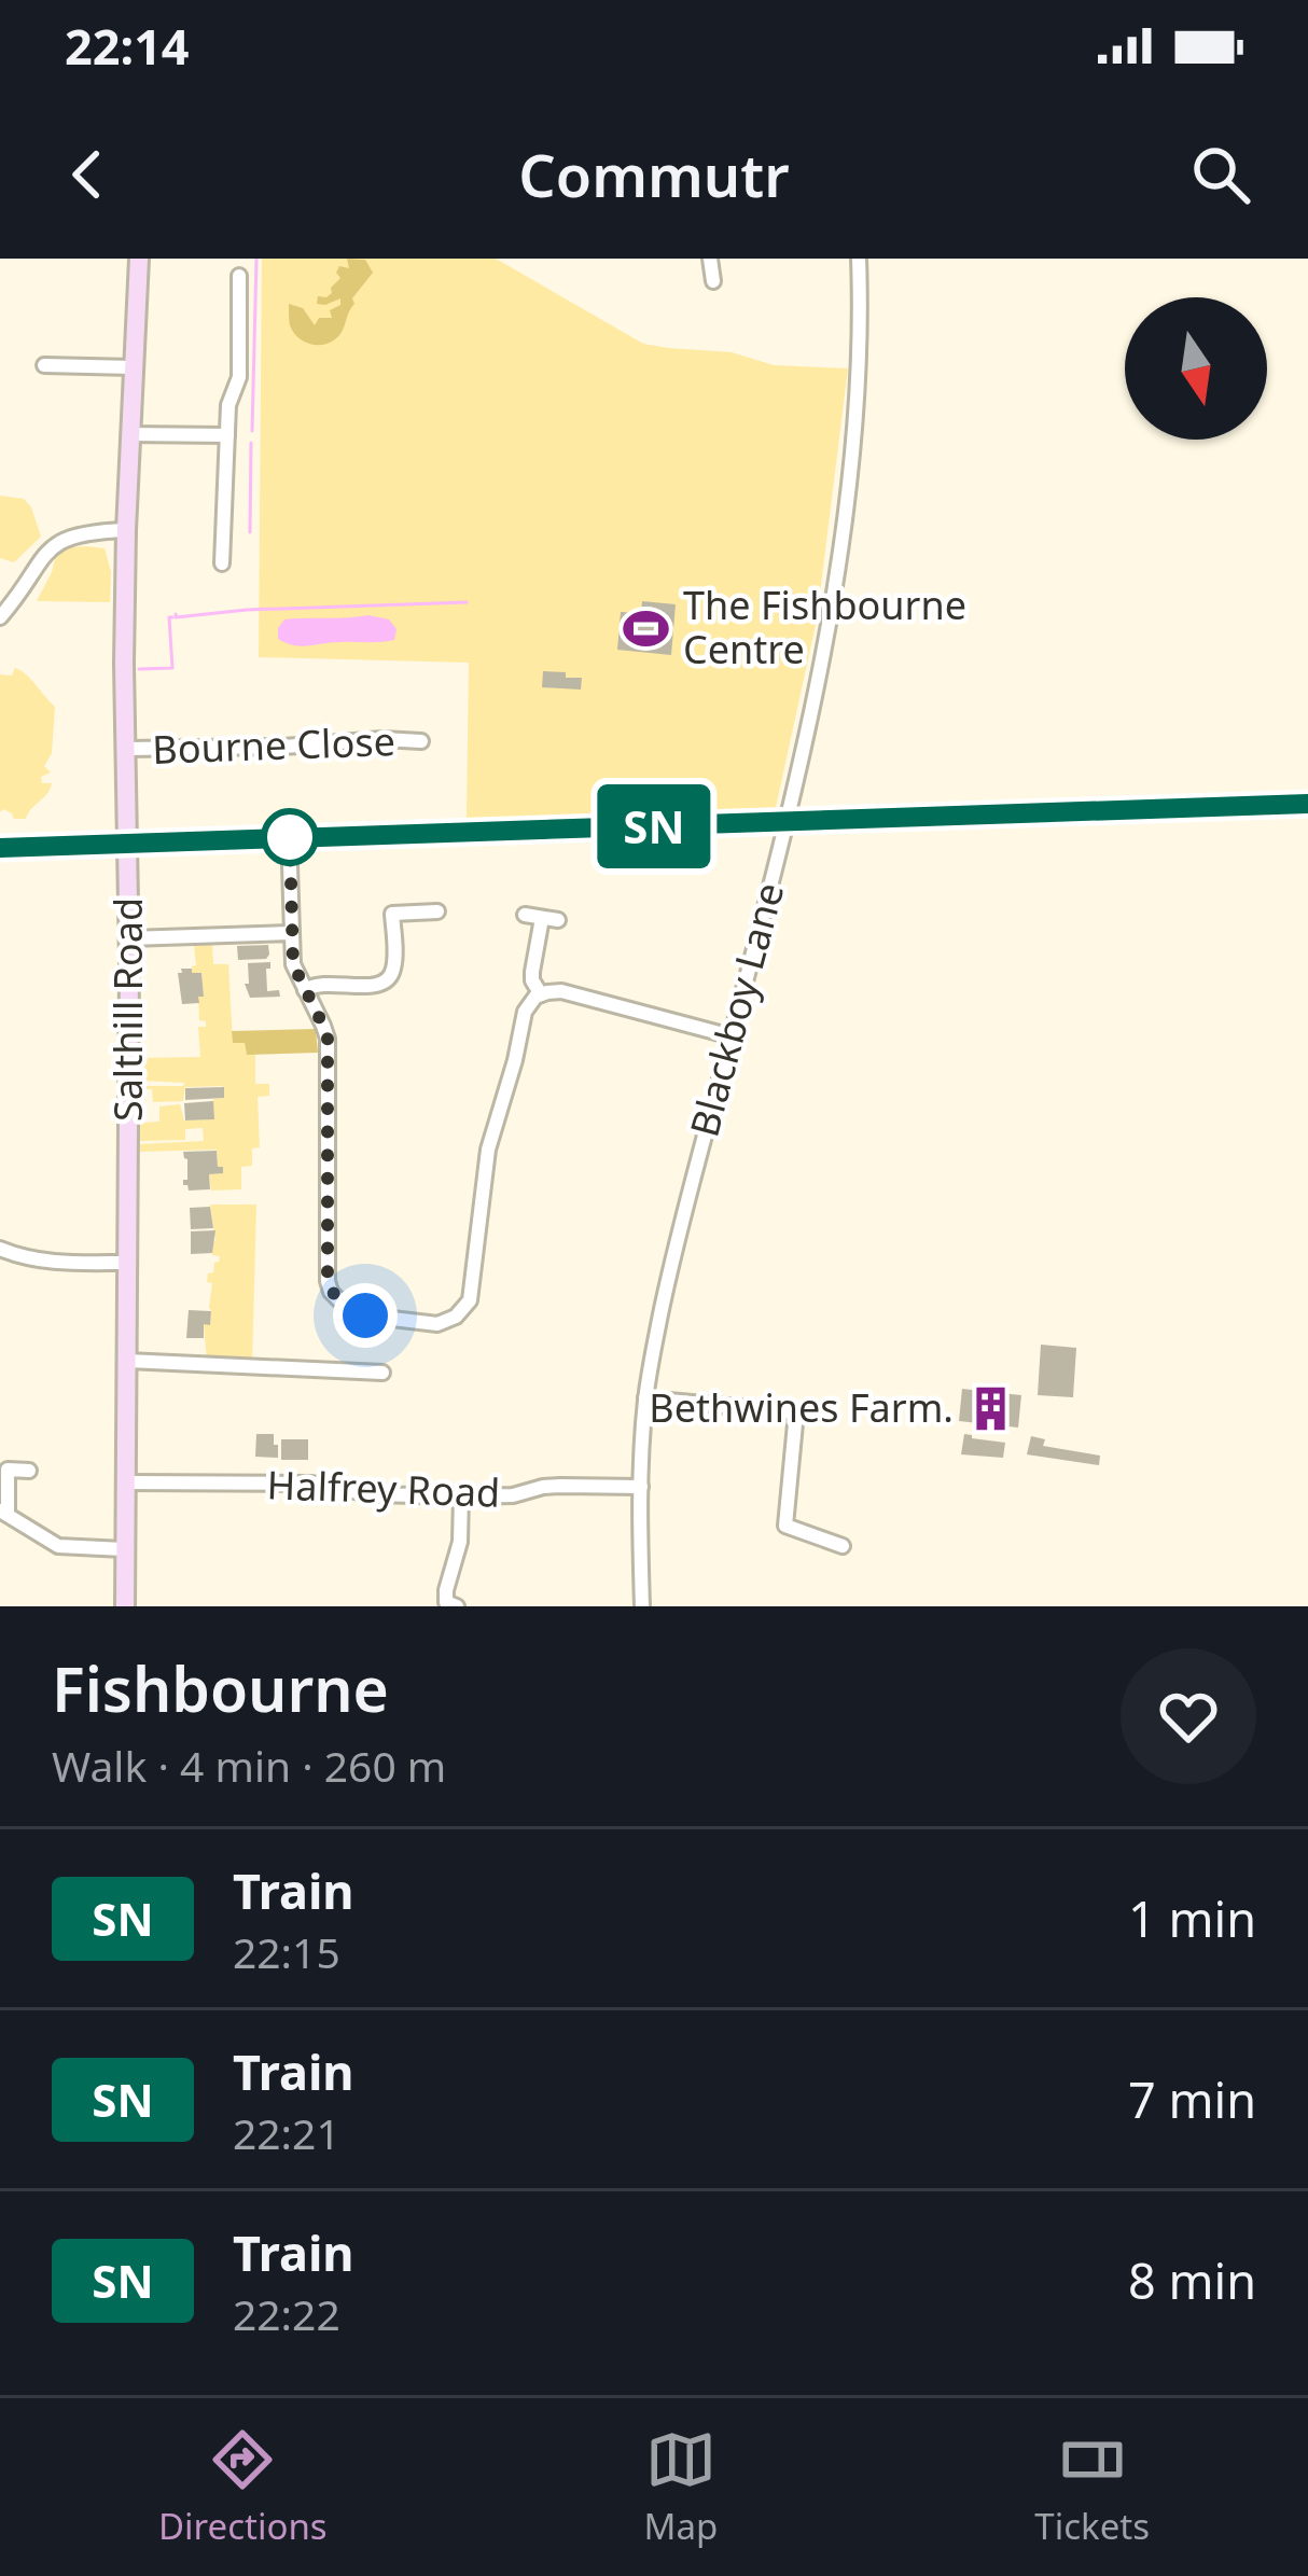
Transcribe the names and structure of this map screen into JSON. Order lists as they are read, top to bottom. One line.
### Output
{"streets":{"street":["Bourne Close","Salthill Road","Blackboy Lane","Halfrey Road"]},"crossings":[["Bourne Close","Salthill Road"],["Salthill Road","Halfrey Road"],["Blackboy Lane","Halfrey Road"]],"places":{"sports":["The Fishbourne Centre"],"building":["Bethwines Farm."]},"north":"bottom","page":{"status":"22:14","header":"Commutr","on_map":"SN","heading":["Fishbourne","Walk · 4 min · 260 m"],"list":[{"mark":"SN","name":"Train","note":"22:15","value":"1 min"},{"mark":"SN","name":"Train","note":"22:21","value":"7 min"},{"mark":"SN","name":"Train","note":"22:22","value":"8 min"}],"tabs":["Directions","Map","Tickets"]}}
